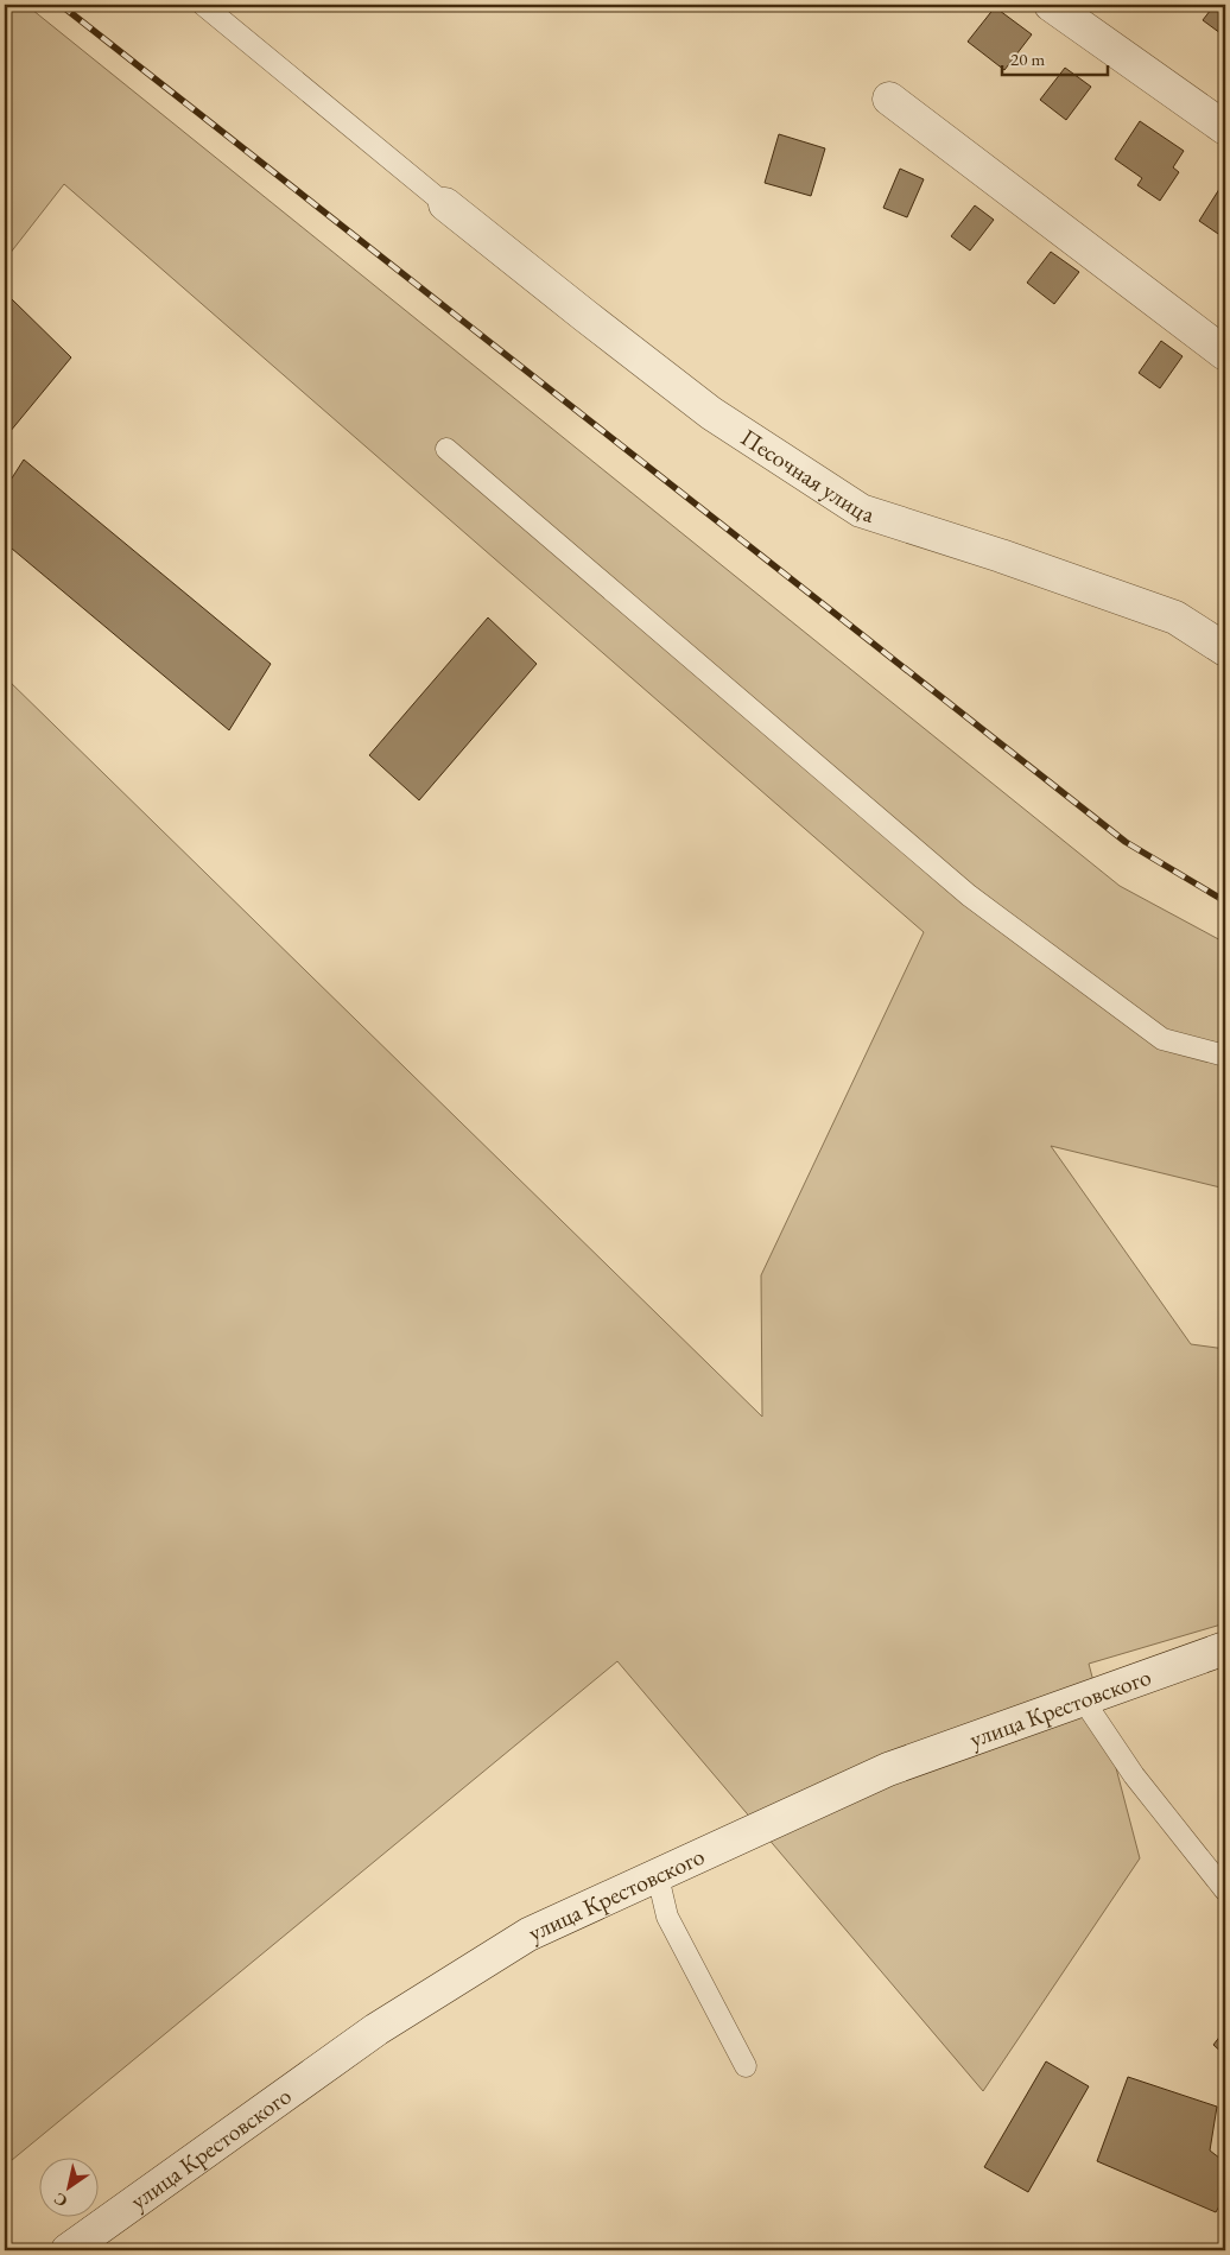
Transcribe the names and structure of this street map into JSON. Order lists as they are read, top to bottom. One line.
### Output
{"streets":{"street":["Песочная улица","улица Крестовского"]},"scale_bar":"20 m","north":"bottom left"}
